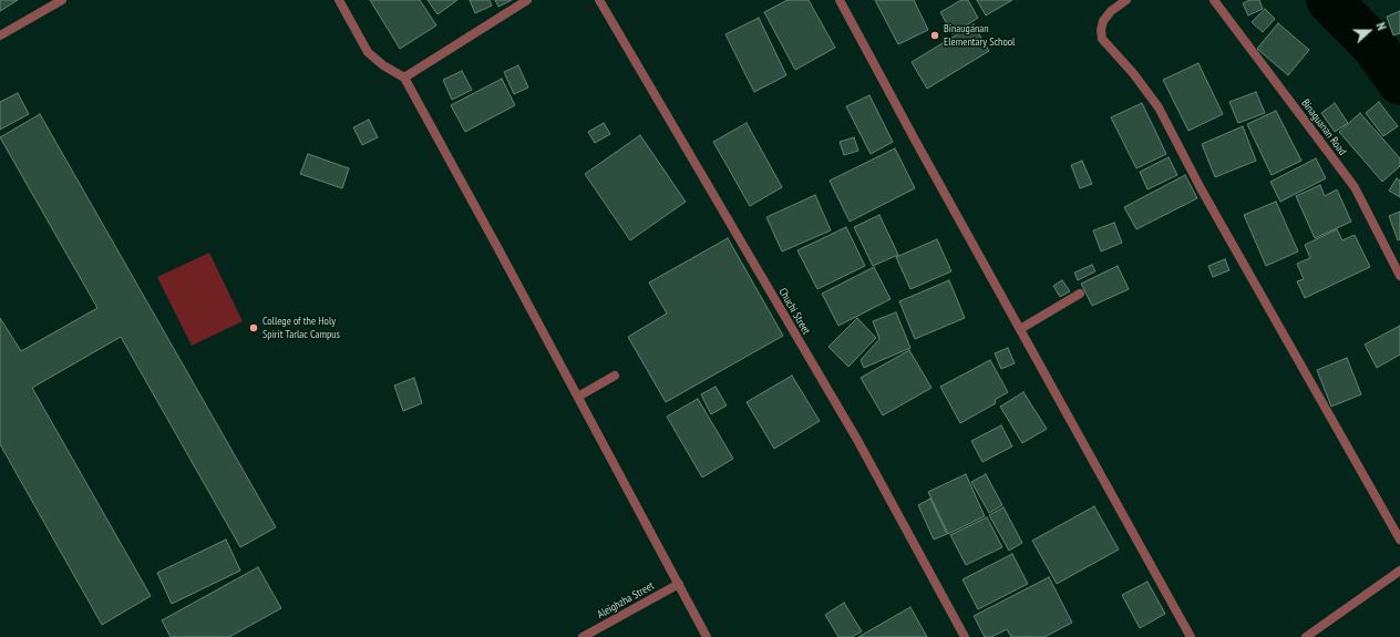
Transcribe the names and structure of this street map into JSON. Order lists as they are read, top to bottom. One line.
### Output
{"streets":{"street":["Binaguanan Road","Chuchi Street","Aleighzha Street"]},"places":["Binauganan Elementary School","College of the Holy Spirit Tarlac Campus"],"north":"right"}
